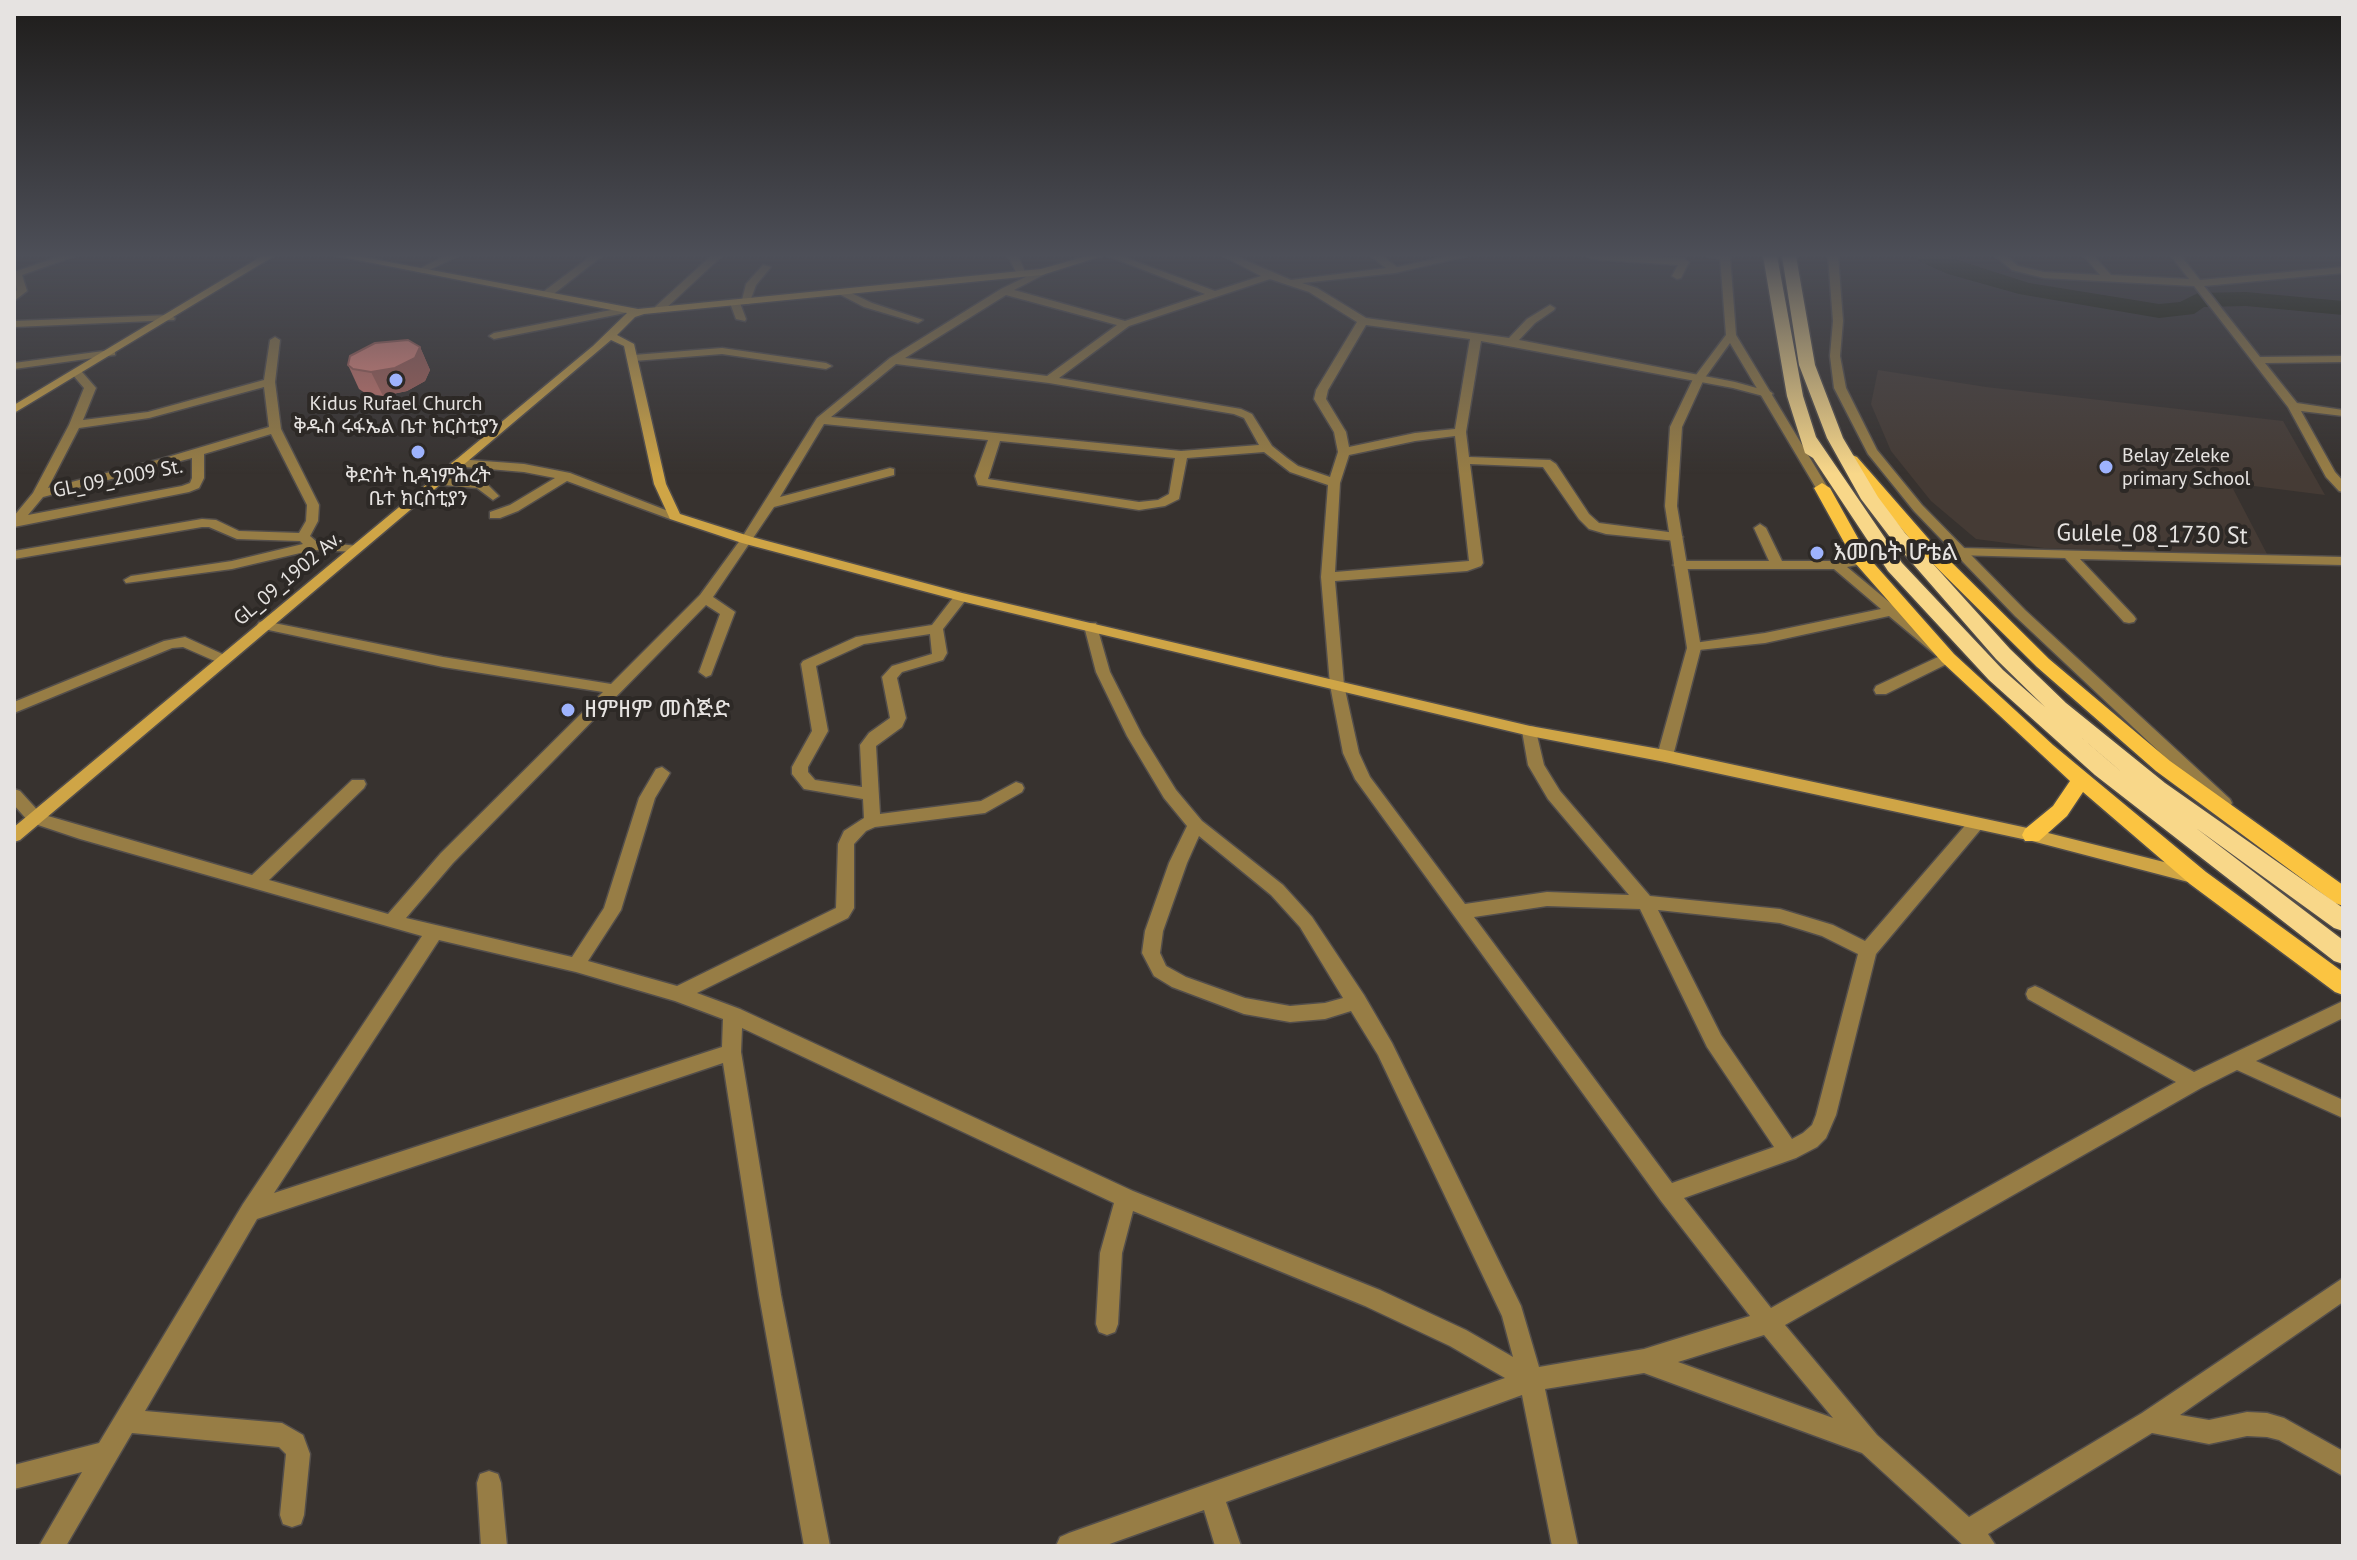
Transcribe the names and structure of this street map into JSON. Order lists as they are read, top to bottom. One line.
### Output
{"streets":{"main road":["GL_09_1902 Av."],"street":["GL_09_2009 St.","Gulele_08_1730 St"]},"places":["Kidus Rufael Church ቅዱስ ሩፋኤል ቤተ ክርስቲያን","ቅድስት ኪዳነምሕረት ቤተ ክርስቲያን","Belay Zeleke primary School","እመቤት ሆቴል","ዘምዘም መስጅድ"]}
